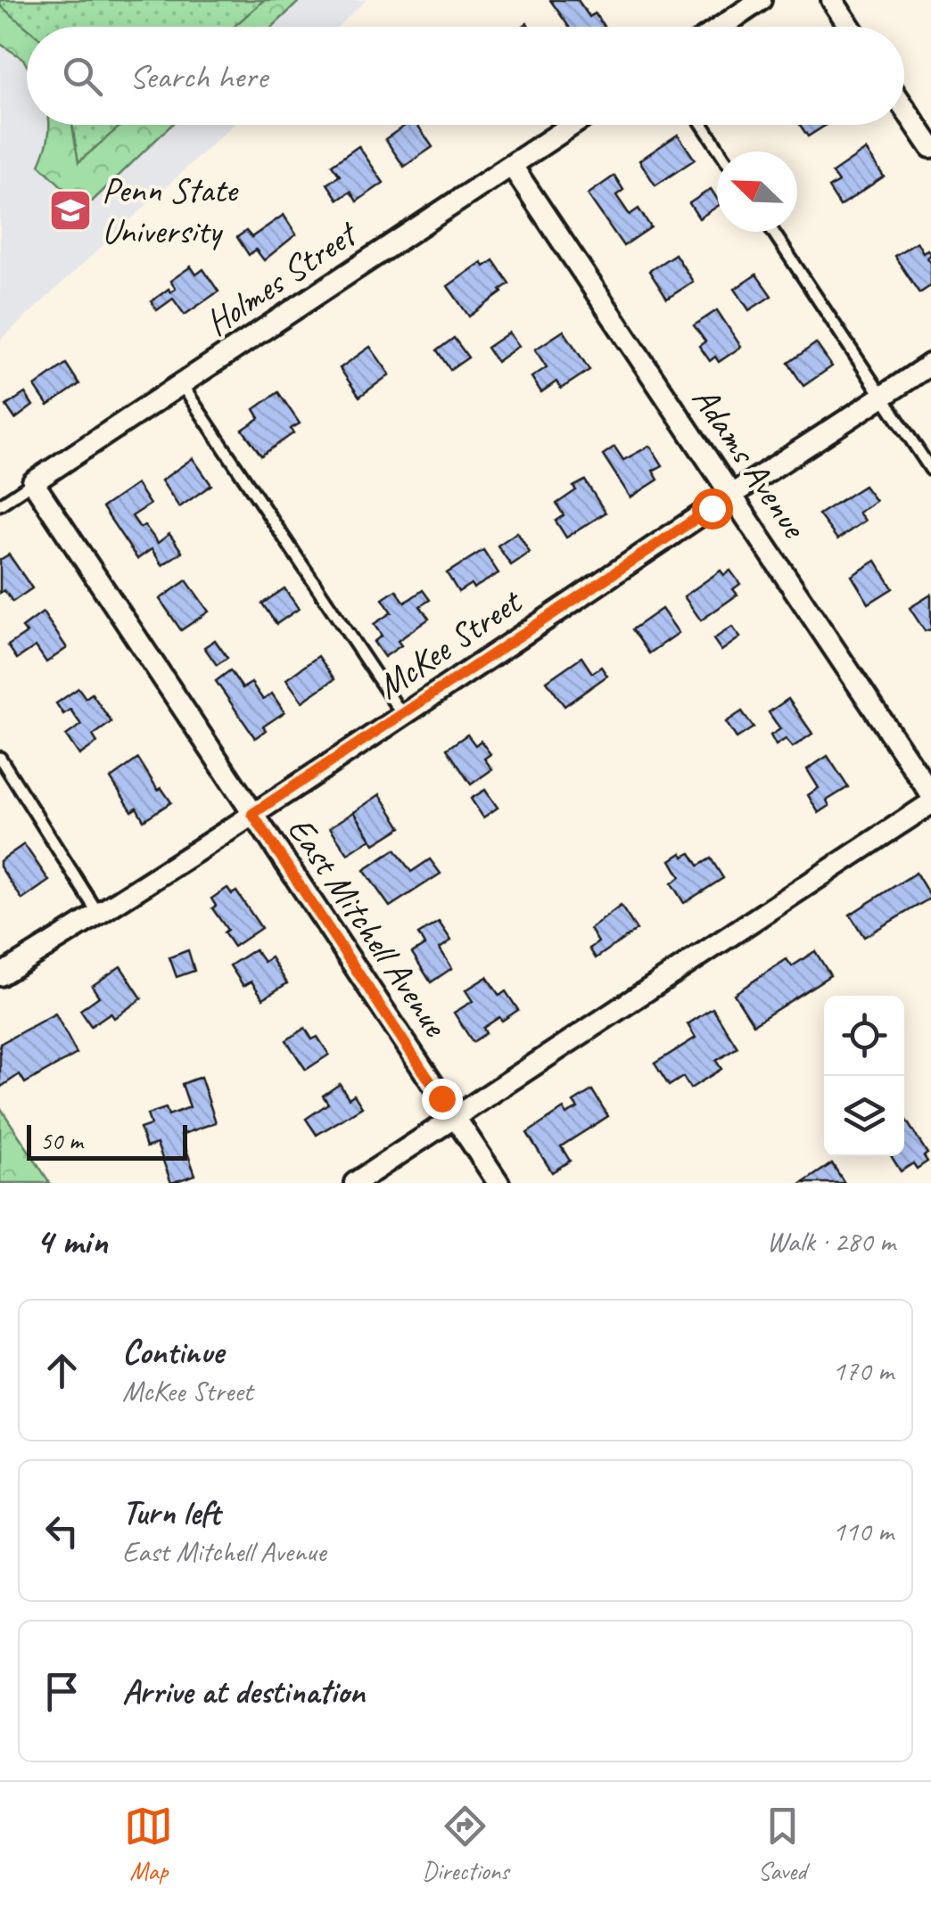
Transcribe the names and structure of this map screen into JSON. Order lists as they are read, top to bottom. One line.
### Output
{"streets":{"street":["Holmes Street","Adams Avenue","McKee Street","East Mitchell Avenue"]},"crossings":[["Holmes Street","Adams Avenue"],["Holmes Street","East Mitchell Avenue"],["Adams Avenue","McKee Street"],["McKee Street","East Mitchell Avenue"]],"places":{"school or university":["Penn State University"]},"scale_bar":"50 m","north":"top left","page":{"search":"Search here","scale":"50 m","heading":["4 min","Walk · 280 m"],"list":[["Continue","McKee Street","170 m"],["Turn left","East Mitchell Avenue","110 m"],"Arrive at destination"],"nav":["Map","Directions","Saved"]}}
